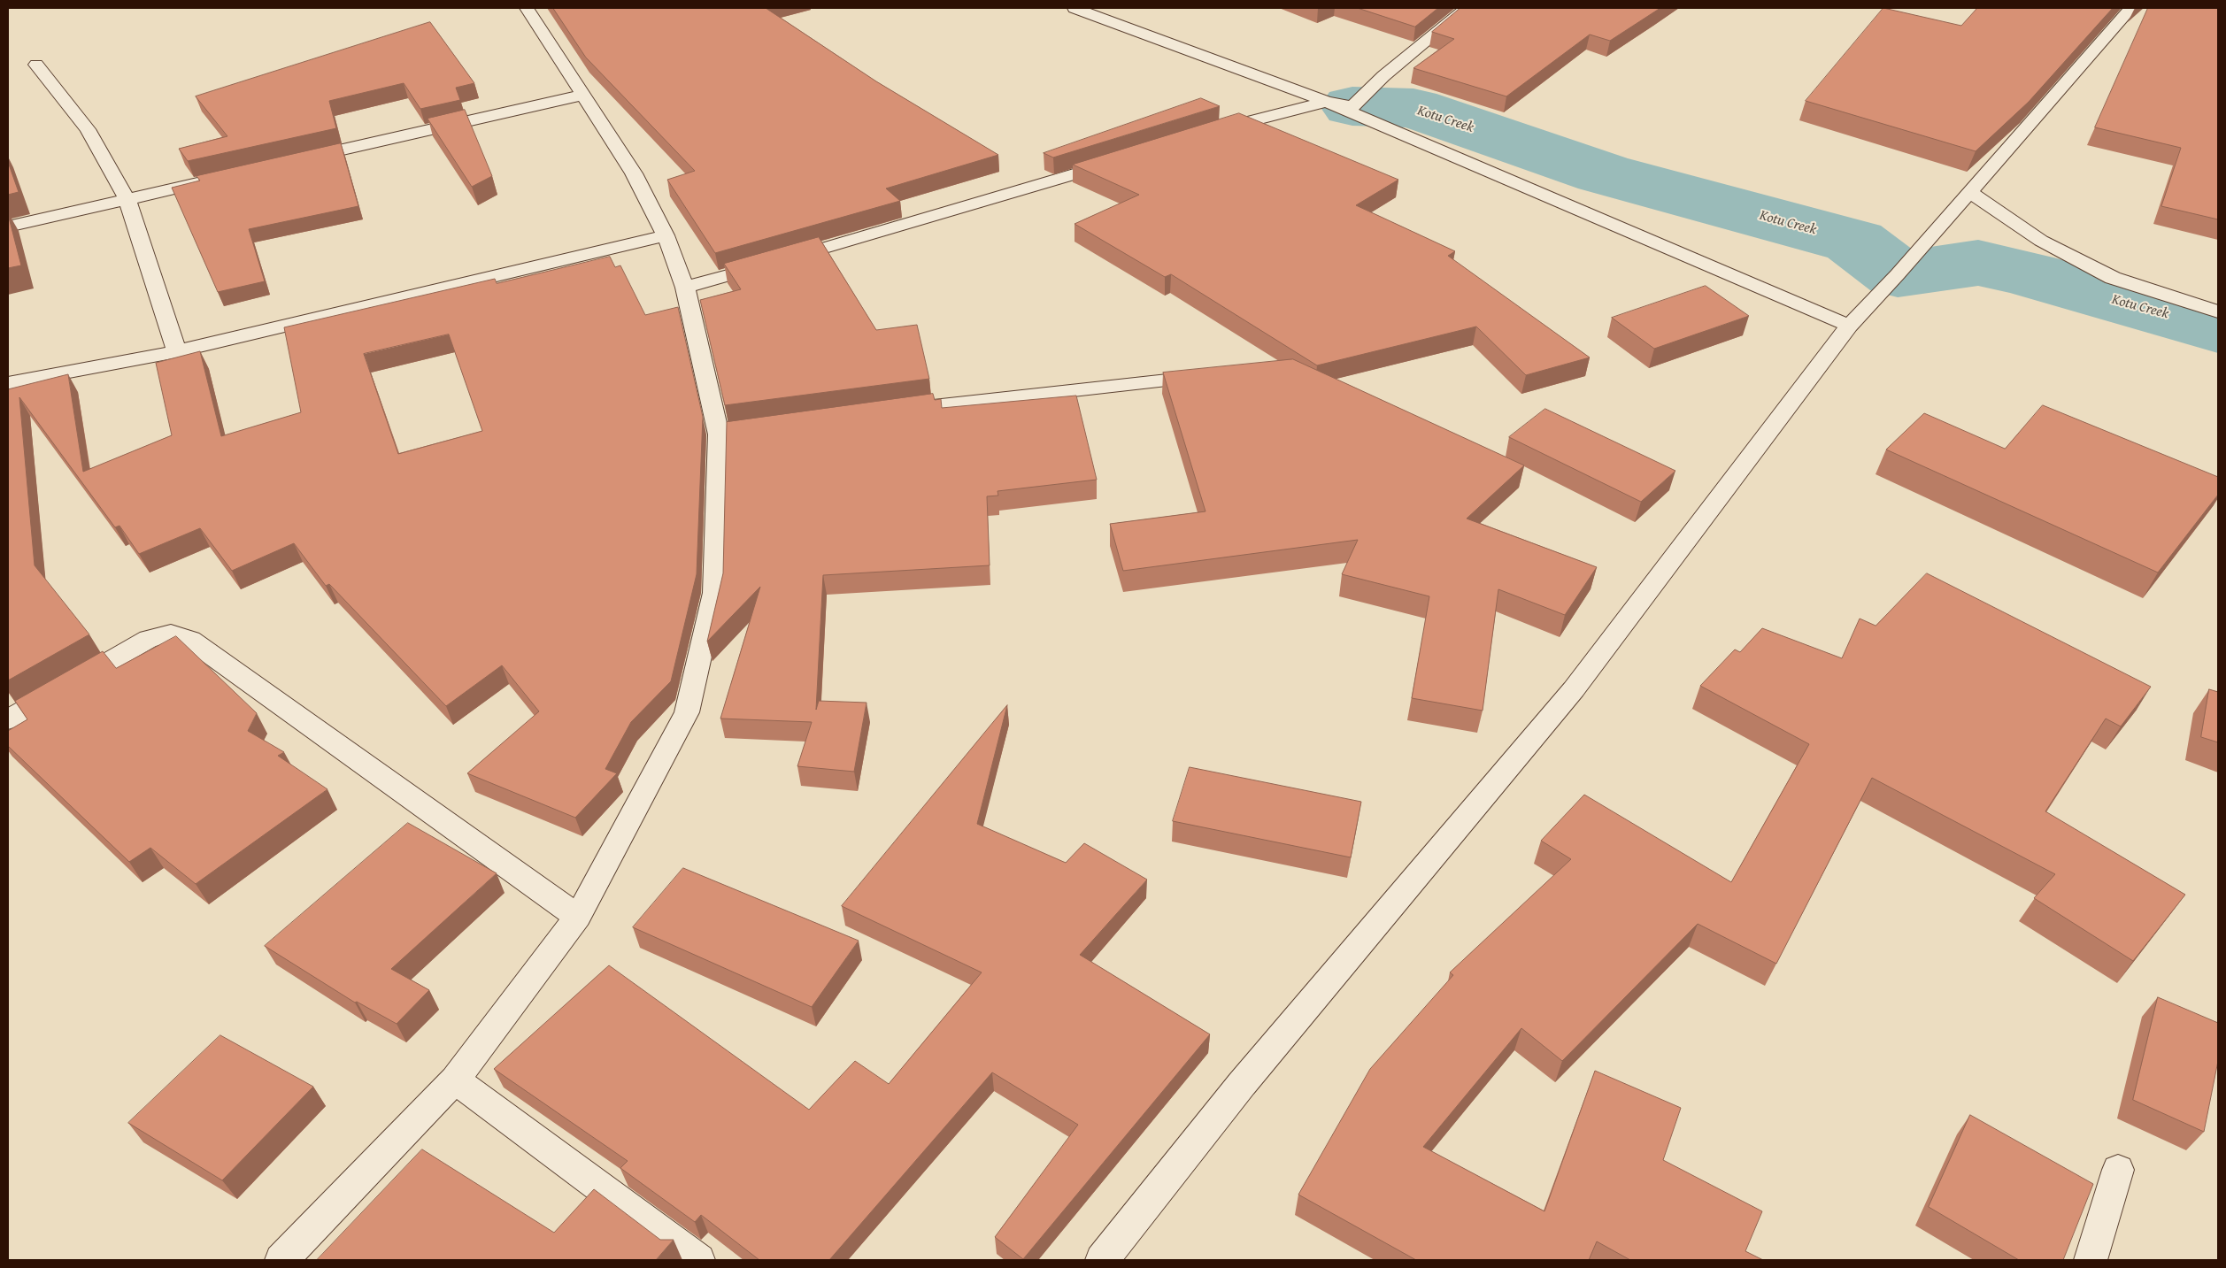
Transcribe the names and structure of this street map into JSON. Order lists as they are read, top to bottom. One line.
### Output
{"water":["Kotu Creek"]}
